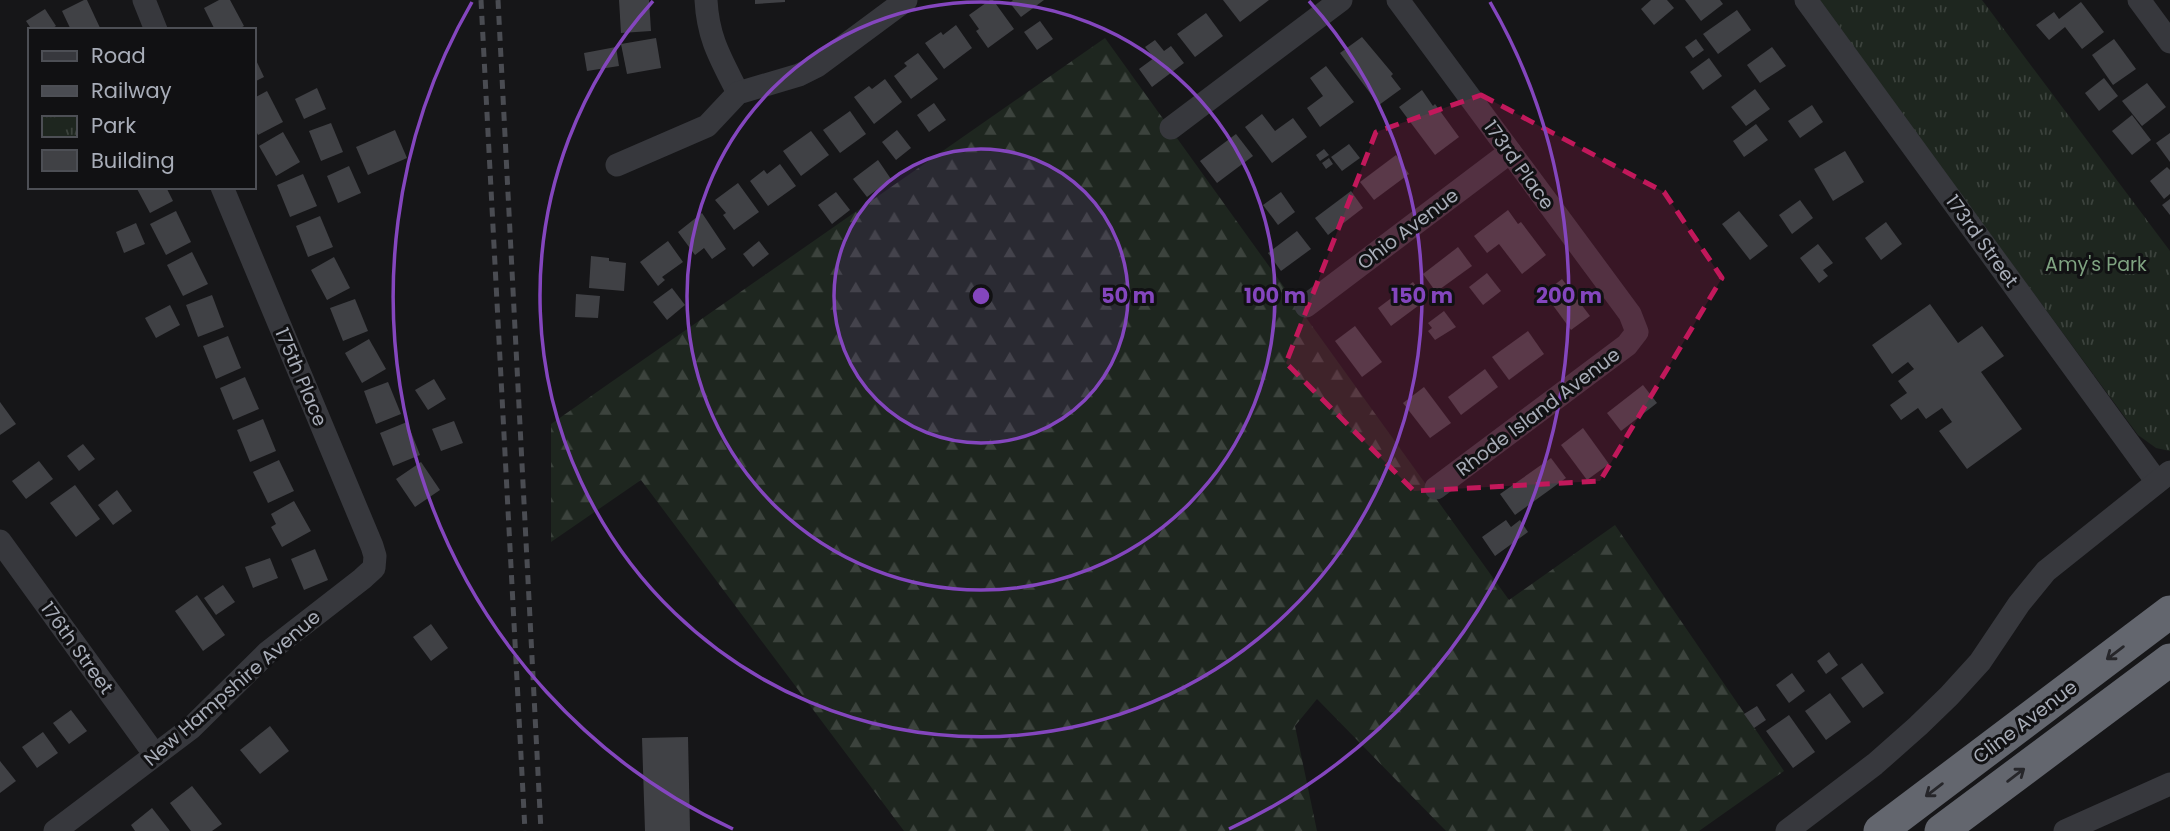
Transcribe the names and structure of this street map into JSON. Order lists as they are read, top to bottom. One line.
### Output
{"streets":{"highway":["Cline Avenue"],"street":["173rd Place","Ohio Avenue","173rd Street","175th Place","Rhode Island Avenue","176th Street","New Hampshire Avenue"]},"crossings":[["173rd Place","Ohio Avenue"],["173rd Place","Rhode Island Avenue"],["175th Place","New Hampshire Avenue"],["176th Street","New Hampshire Avenue"]],"parks":["Amy's Park"],"legend":["Road","Railway","Park","Building"],"rings":["50 m","100 m","150 m","200 m"]}
